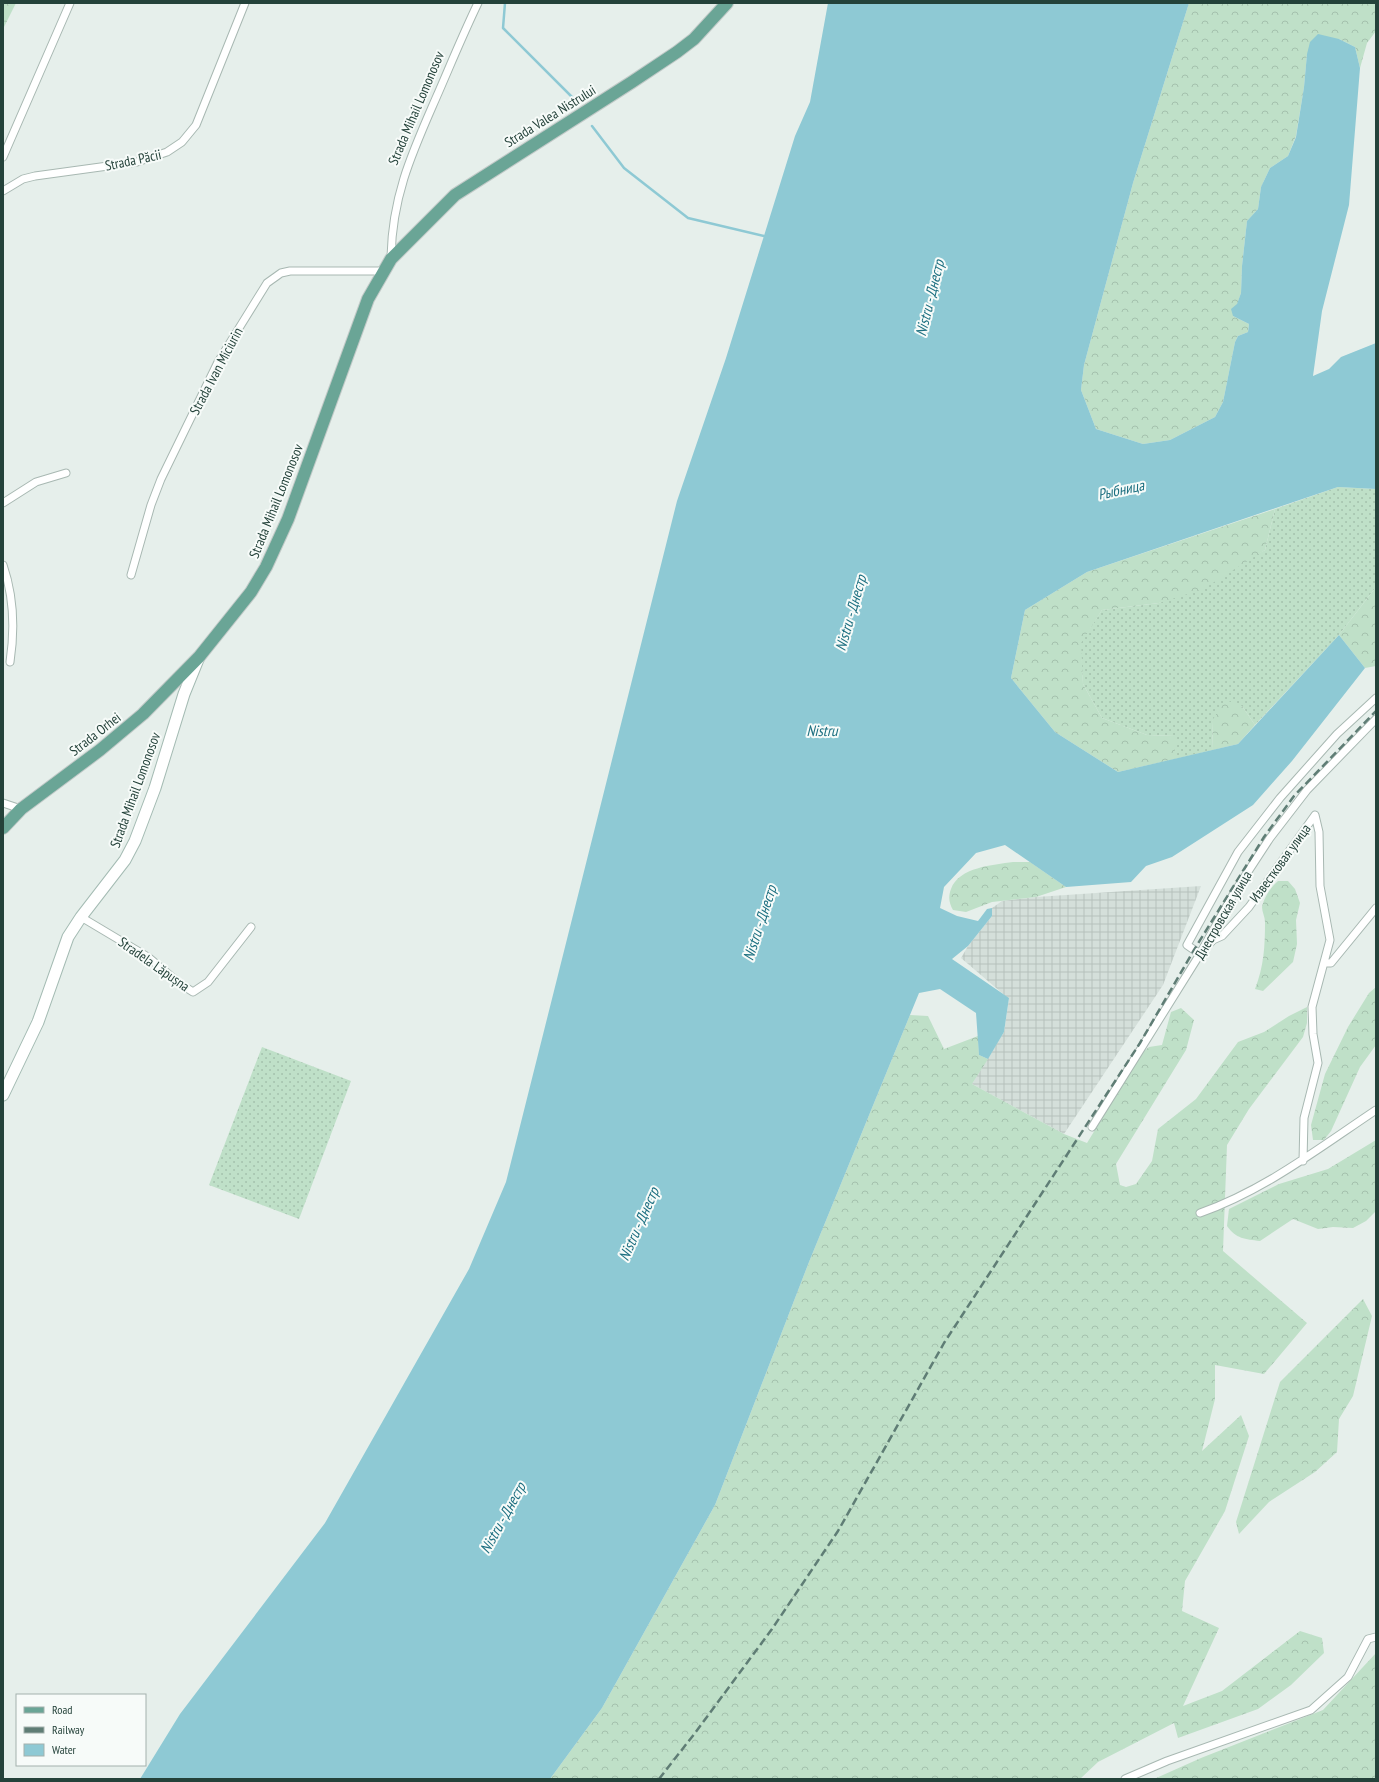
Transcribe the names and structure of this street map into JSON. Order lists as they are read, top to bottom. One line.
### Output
{"streets":{"main road":["Strada Mihail Lomonosov","Strada Valea Nistrului","Strada Orhei"],"street":["Strada Păcii","Strada Ivan Miciurin","Известковая улица","Днестровская улица","Stradela Lăpușna"]},"crossings":[["Strada Mihail Lomonosov","Strada Valea Nistrului"],["Strada Mihail Lomonosov","Strada Ivan Miciurin"],["Strada Mihail Lomonosov","Strada Orhei"],["Strada Mihail Lomonosov","Stradela Lăpușna"],["Известковая улица","Днестровская улица"]],"water":["Nistru - Днестр","Рыбница","Nistru"],"legend":["Road","Railway","Water"]}
